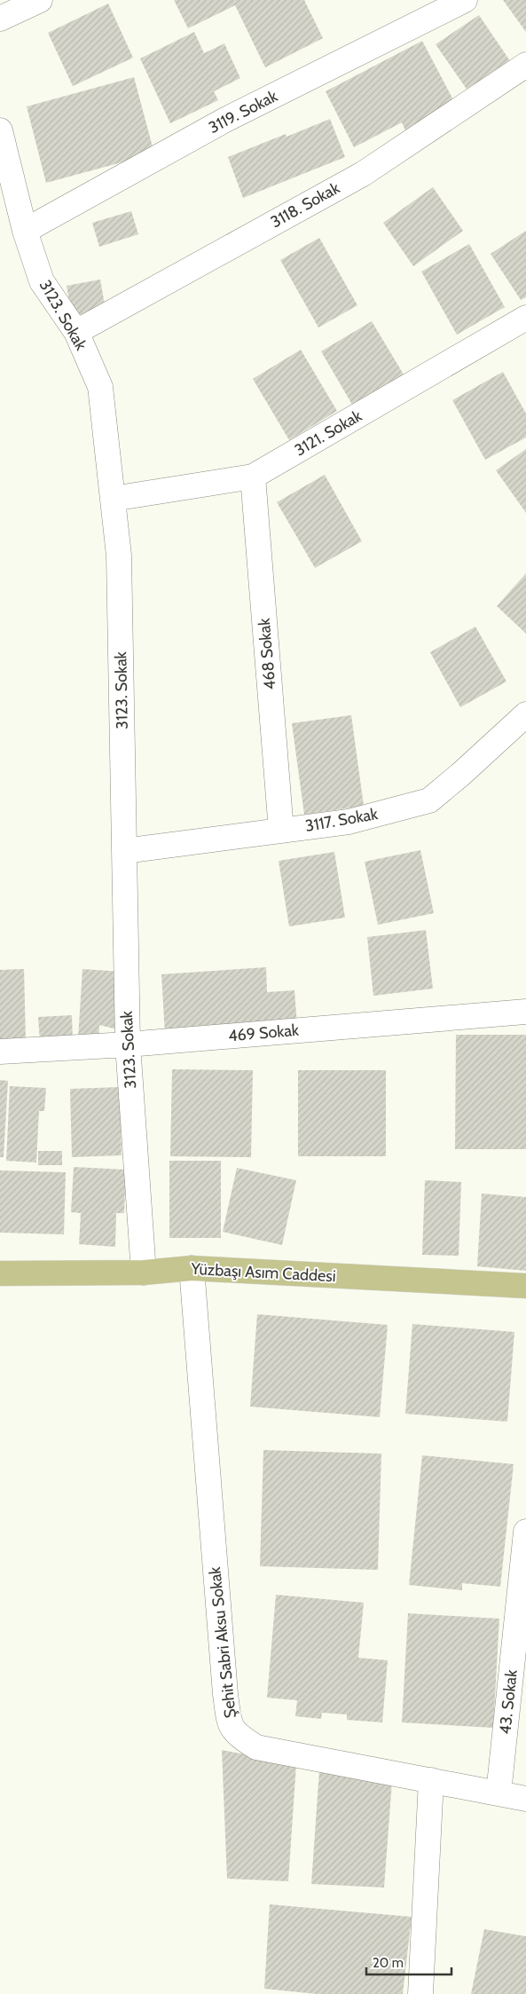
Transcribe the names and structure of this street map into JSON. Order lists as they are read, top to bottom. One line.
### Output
{"streets":{"main road":["Yüzbaşı Asım Caddesi"],"street":["3119. Sokak","3118. Sokak","3123. Sokak","3121. Sokak","468 Sokak","3117. Sokak","469 Sokak","Şehit Sabri Aksu Sokak","43. Sokak"]},"crossings":[["3119. Sokak","3123. Sokak"],["3118. Sokak","3123. Sokak"],["3123. Sokak","3121. Sokak"],["3123. Sokak","3117. Sokak"],["3123. Sokak","469 Sokak"],["3123. Sokak","Yüzbaşı Asım Caddesi"],["3121. Sokak","468 Sokak"],["468 Sokak","3117. Sokak"],["Yüzbaşı Asım Caddesi","Şehit Sabri Aksu Sokak"]],"scale_bar":"20 m"}
